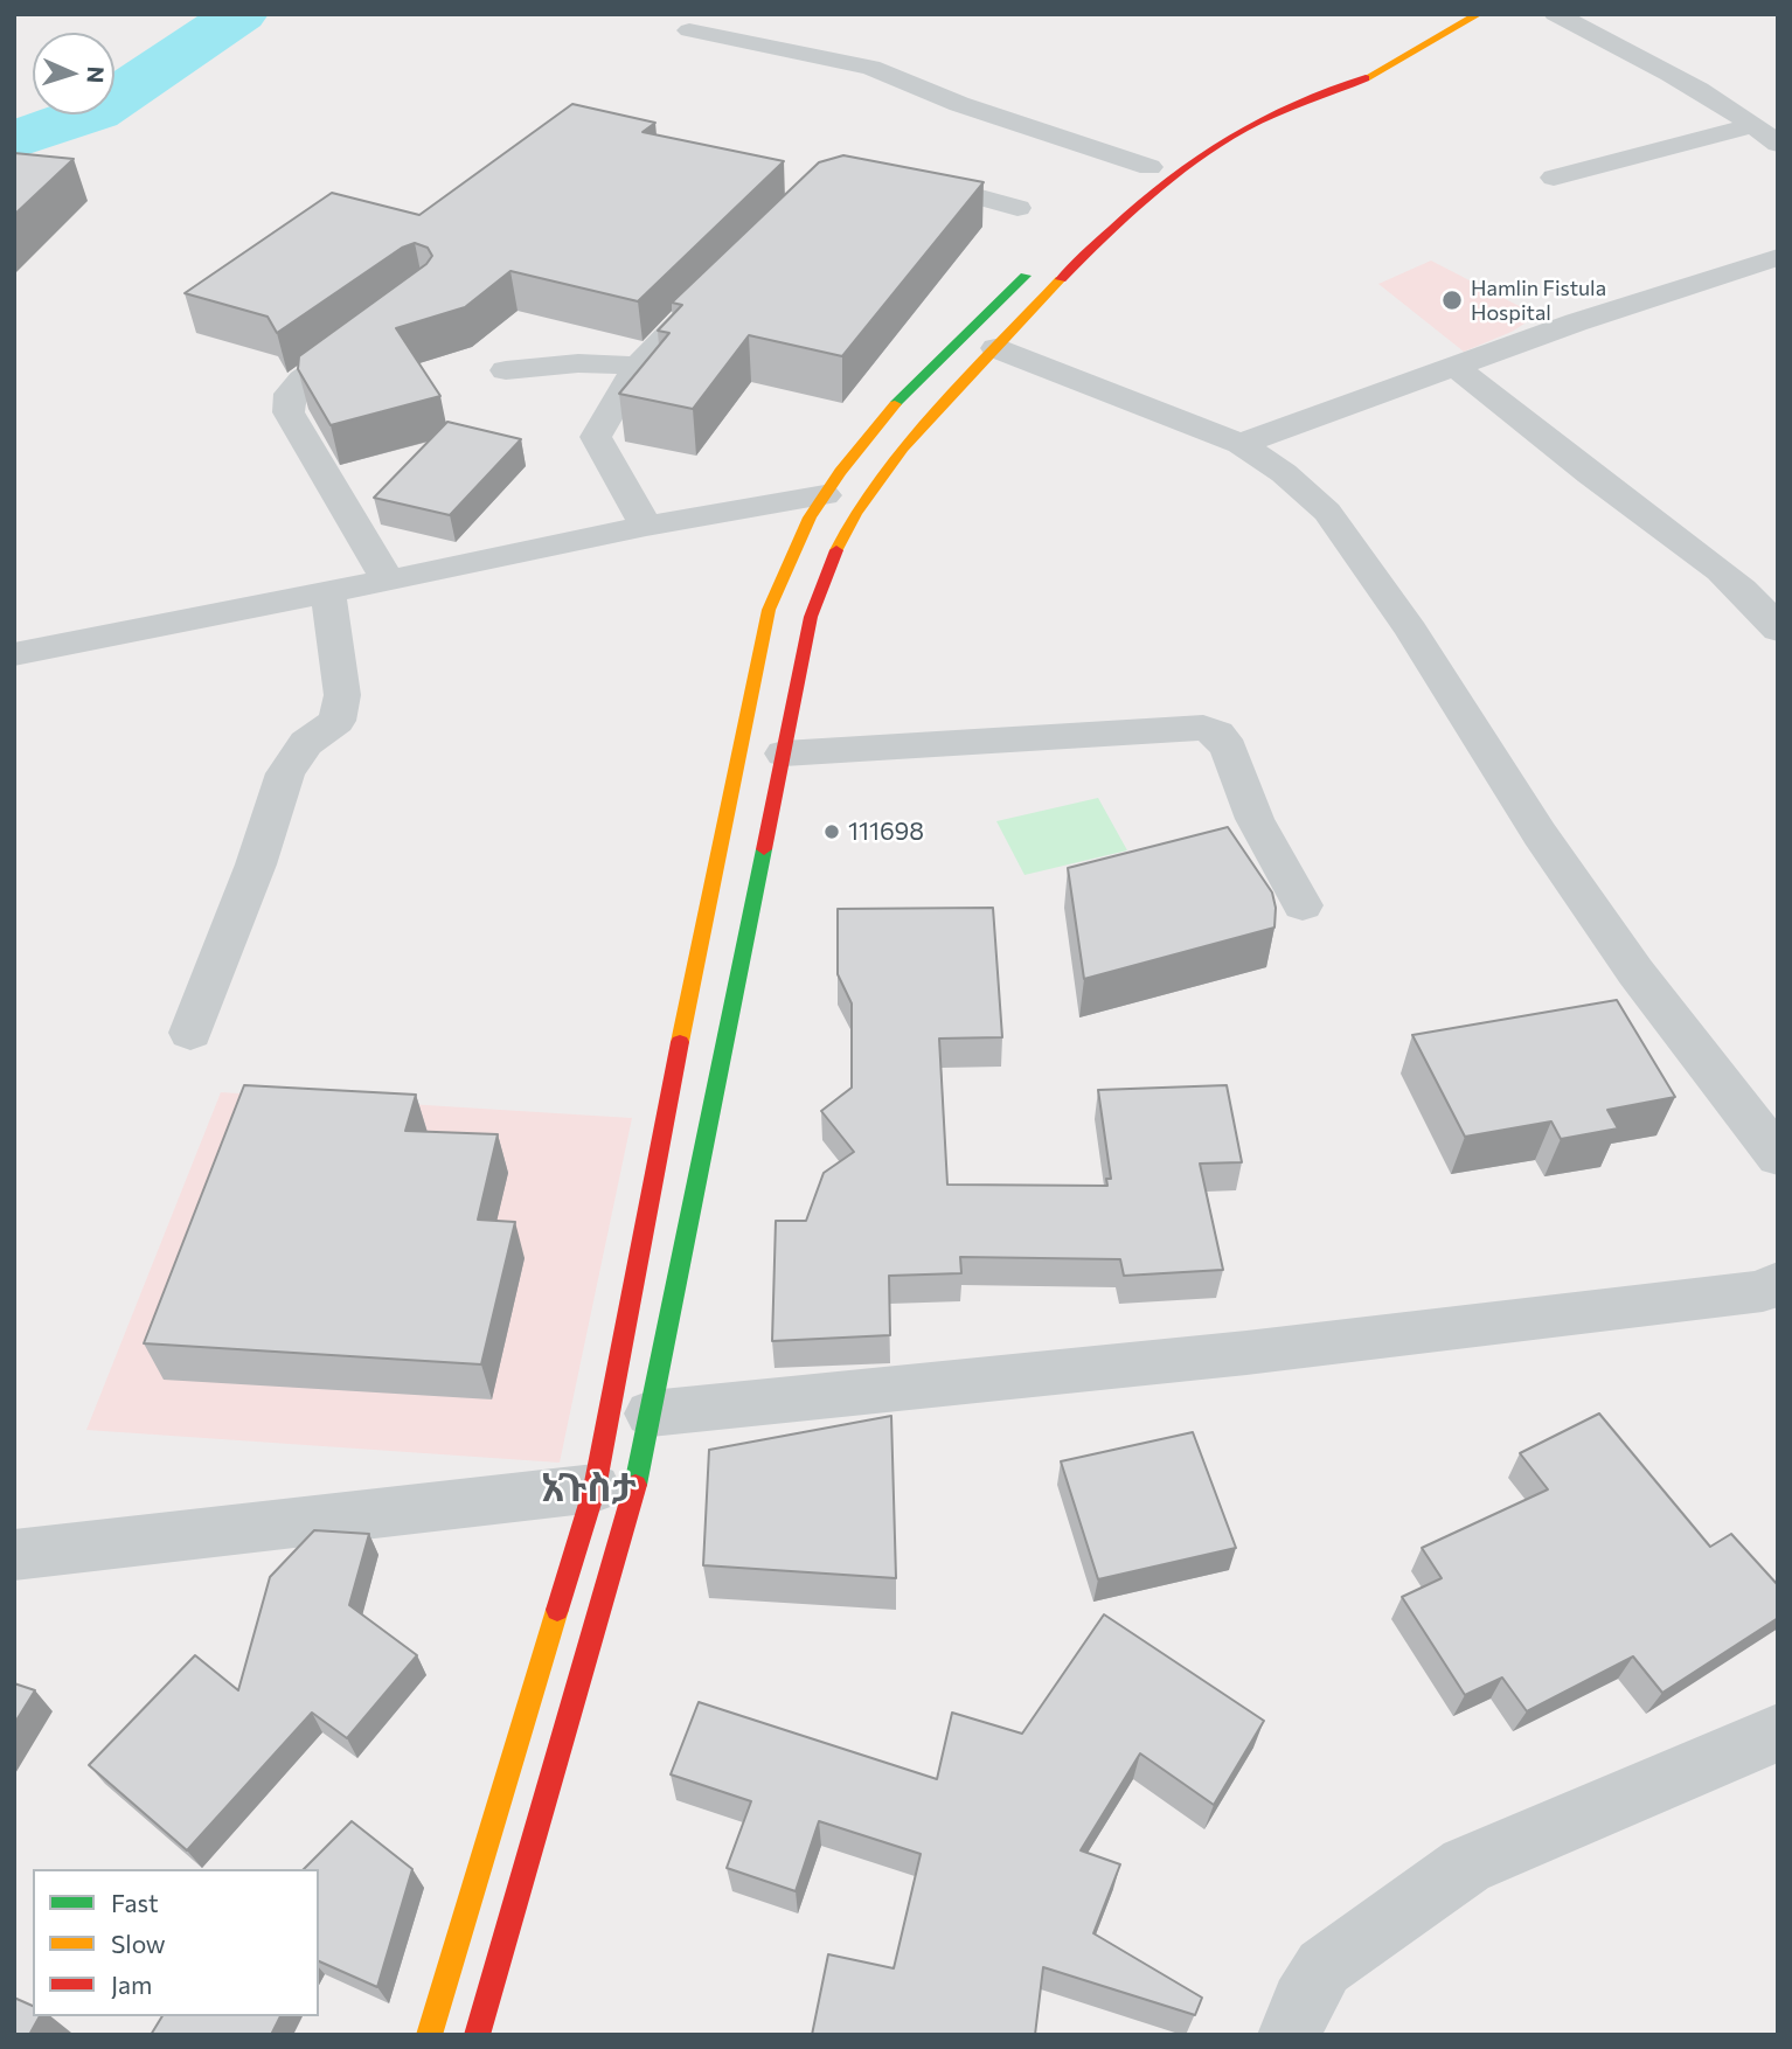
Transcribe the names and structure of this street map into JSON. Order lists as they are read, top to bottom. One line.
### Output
{"districts":["አጉስታ"],"places":["Hamlin Fistula Hospital","111698"],"legend":["Fast","Slow","Jam"],"north":"right"}
